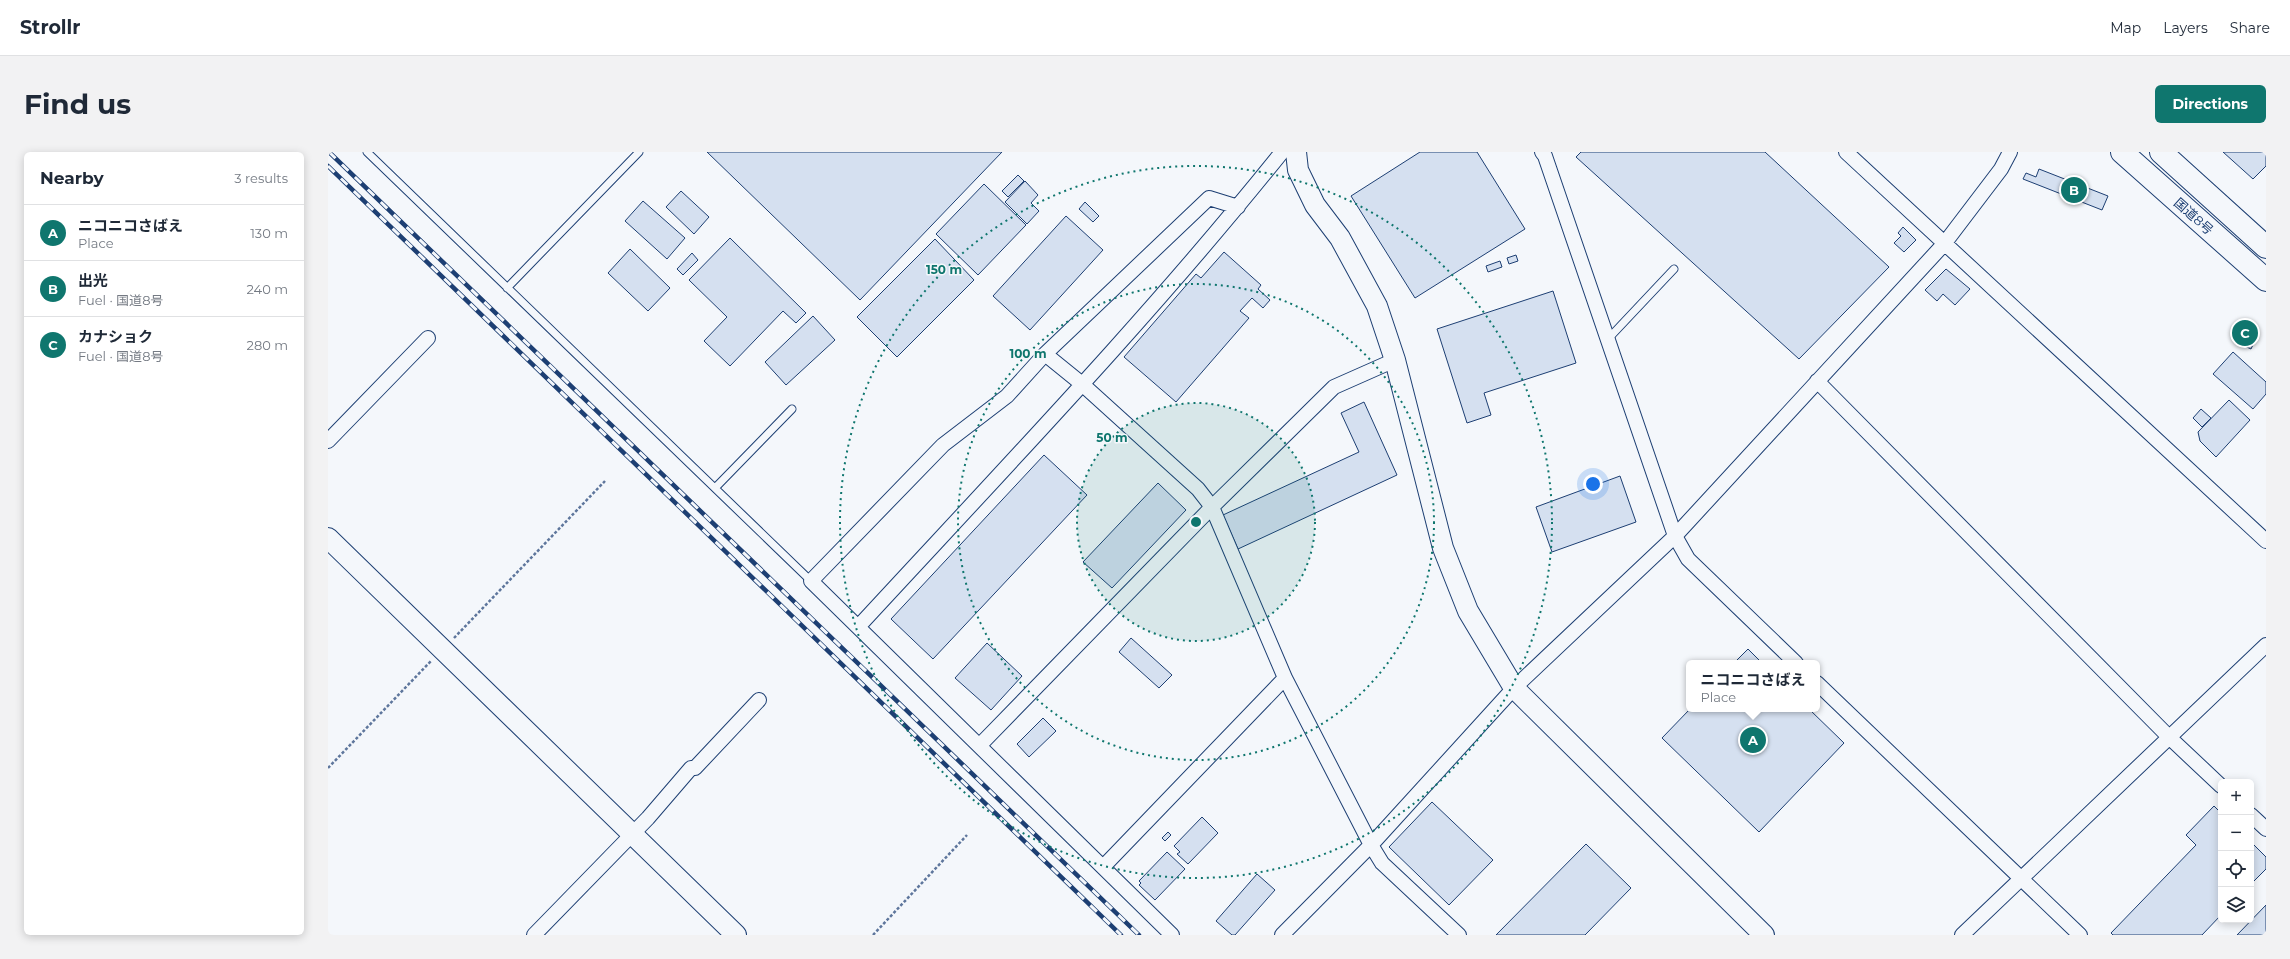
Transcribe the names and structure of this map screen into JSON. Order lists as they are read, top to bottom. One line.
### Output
{"streets":{"highway":["国道8号"]},"page":{"header":"Strollr","nav":["Map","Layers","Share"],"buttons":"Directions","title":"Find us","heading":["Nearby","3 results"],"pins":["B","C","A"],"list":[{"mark":"A","name":"ニコニコさばえ","note":"Place","value":"130 m"},{"mark":"B","name":"出光","note":"Fuel · 国道8号","value":"240 m"},{"mark":"C","name":"カナショク","note":"Fuel · 国道8号","value":"280 m"}],"popup":["ニコニコさばえ","Place"],"map_buttons":["+","−"]},"rings":["150 m","100 m","50 m"]}
